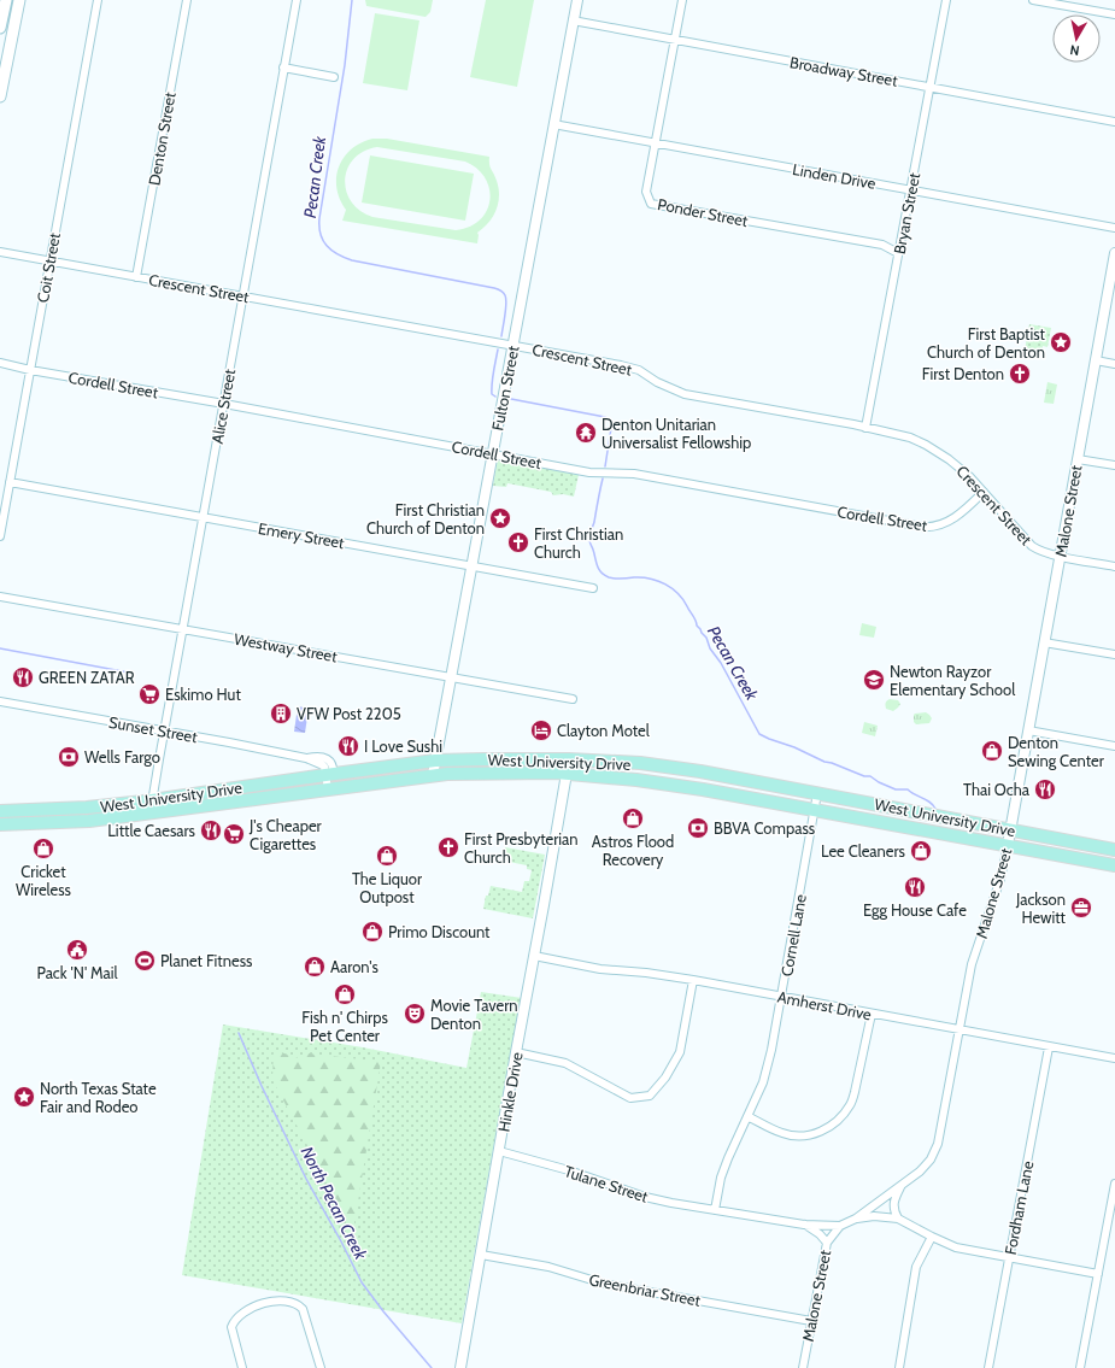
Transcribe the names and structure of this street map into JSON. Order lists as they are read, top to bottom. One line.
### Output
{"streets":{"main road":["West University Drive"],"street":["Broadway Street","Denton Street","Linden Drive","Ponder Street","Bryan Street","Coit Street","Crescent Street","Cordell Street","Fulton Street","Alice Street","Malone Street","Emery Street","Westway Street","Sunset Street","Cornell Lane","Amherst Drive","Hinkle Drive","Tulane Street","Fordham Lane","Greenbriar Street"]},"crossings":[["Broadway Street","Ponder Street"],["Broadway Street","Bryan Street"],["Broadway Street","Fulton Street"],["Denton Street","Crescent Street"],["Linden Drive","Ponder Street"],["Linden Drive","Bryan Street"],["Linden Drive","Fulton Street"],["Ponder Street","Bryan Street"],["Bryan Street","Crescent Street"],["Coit Street","Crescent Street"],["Coit Street","Cordell Street"],["Coit Street","Emery Street"],["Crescent Street","Cordell Street"],["Crescent Street","Fulton Street"],["Crescent Street","Alice Street"],["Crescent Street","Malone Street"],["Cordell Street","Fulton Street"],["Cordell Street","Alice Street"],["Fulton Street","Emery Street"],["Fulton Street","Westway Street"],["Fulton Street","West University Drive"],["Alice Street","Emery Street"],["Alice Street","Westway Street"],["Alice Street","Sunset Street"],["Alice Street","West University Drive"],["Malone Street","West University Drive"],["Malone Street","Amherst Drive"],["Malone Street","Tulane Street"],["Malone Street","Greenbriar Street"],["Sunset Street","West University Drive"],["West University Drive","Cornell Lane"],["West University Drive","Hinkle Drive"],["Cornell Lane","Amherst Drive"],["Cornell Lane","Tulane Street"],["Amherst Drive","Hinkle Drive"],["Amherst Drive","Fordham Lane"],["Hinkle Drive","Tulane Street"],["Hinkle Drive","Greenbriar Street"]],"water":["Pecan Creek","North Pecan Creek"],"places":{"place":["First Baptist Church of Denton","First Christian Church of Denton","North Texas State Fair and Rodeo"],"church":["First Denton","First Christian Church","First Presbyterian Church"],"temple":["Denton Unitarian Universalist Fellowship"],"restaurant":["GREEN ZATAR","I Love Sushi","Thai Ocha","Little Caesars","Egg House Cafe"],"school or university":["Newton Rayzor Elementary School"],"supermarket":["Eskimo Hut","J's Cheaper Cigarettes"],"building":["VFW Post 2205"],"hotel":["Clayton Motel"],"shop":["Denton Sewing Center","Astros Flood Recovery","Cricket Wireless","Lee Cleaners","The Liquor Outpost","Primo Discount","Aaron's","Fish n' Chirps Pet Center"],"bank":["Wells Fargo","BBVA Compass"],"office":["Jackson Hewitt"],"public building":["Pack 'N' Mail"],"sports":["Planet Fitness"],"theatre":["Movie Tavern Denton"]},"north":"bottom"}
